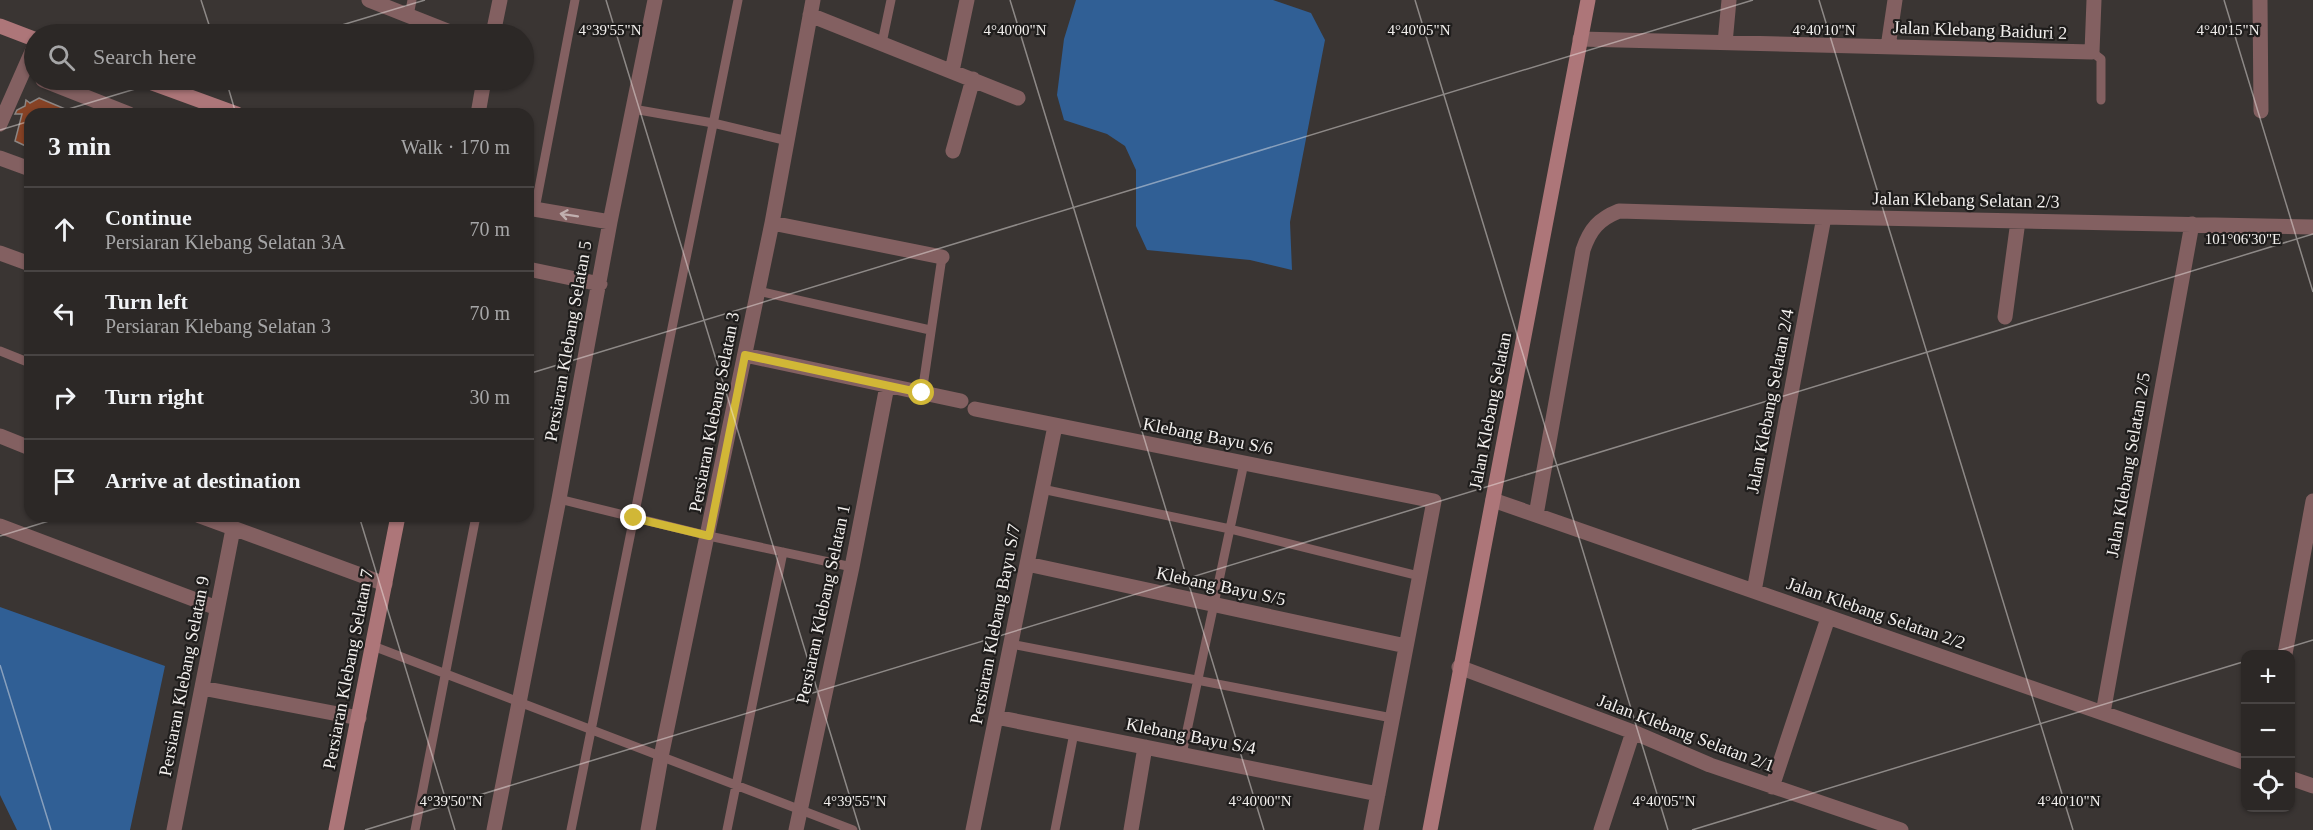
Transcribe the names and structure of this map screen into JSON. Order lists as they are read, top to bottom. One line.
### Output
{"streets":{"street":["Jalan Klebang Baiduri 2","Jalan Klebang Selatan 2/3","Persiaran Klebang Selatan 5","Jalan Klebang Selatan 2/4","Jalan Klebang Selatan","Persiaran Klebang Selatan 3","Klebang Bayu S/6","Jalan Klebang Selatan 2/5","Klebang Bayu S/5","Persiaran Klebang Selatan 1","Jalan Klebang Selatan 2/2","Persiaran Klebang Bayu S/7","Persiaran Klebang Selatan 7","Persiaran Klebang Selatan 9","Jalan Klebang Selatan 2/1","Klebang Bayu S/4"]},"crossings":[["Jalan Klebang Baiduri 2","Jalan Klebang Selatan"],["Jalan Klebang Selatan 2/3","Jalan Klebang Selatan 2/4"],["Jalan Klebang Selatan 2/3","Jalan Klebang Selatan 2/5"],["Jalan Klebang Selatan 2/3","Jalan Klebang Selatan 2/2"],["Jalan Klebang Selatan 2/4","Jalan Klebang Selatan 2/2"],["Jalan Klebang Selatan","Jalan Klebang Selatan 2/2"],["Jalan Klebang Selatan","Jalan Klebang Selatan 2/1"],["Persiaran Klebang Selatan 3","Klebang Bayu S/6"],["Klebang Bayu S/6","Persiaran Klebang Selatan 1"],["Klebang Bayu S/6","Persiaran Klebang Bayu S/7"],["Jalan Klebang Selatan 2/5","Jalan Klebang Selatan 2/2"],["Klebang Bayu S/5","Persiaran Klebang Bayu S/7"],["Persiaran Klebang Bayu S/7","Klebang Bayu S/4"]],"page":{"search":"Search here","heading":["3 min","Walk · 170 m"],"list":[["Continue","Persiaran Klebang Selatan 3A","70 m"],["Turn left","Persiaran Klebang Selatan 3","70 m"],["Turn right","30 m"],"Arrive at destination"],"map_buttons":["+","−"]},"coordinates":["4°39'55\"N","4°40'00\"N","4°40'05\"N","4°40'10\"N","4°40'15\"N","101°06'30\"E","4°39'50\"N"]}
